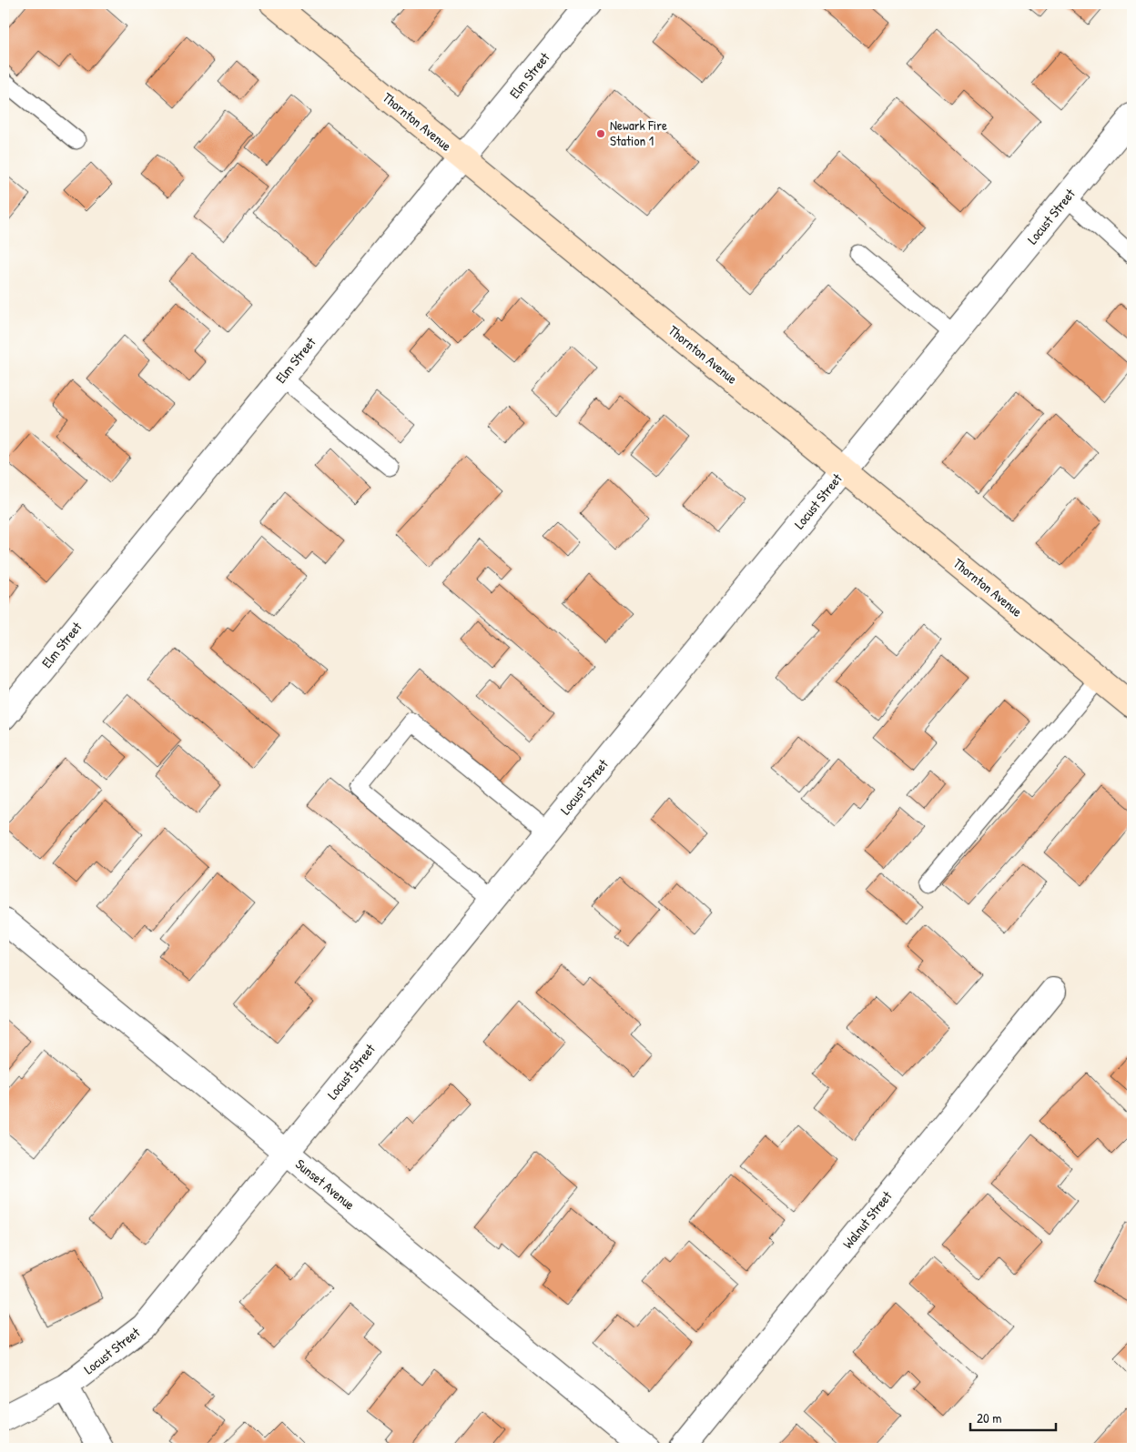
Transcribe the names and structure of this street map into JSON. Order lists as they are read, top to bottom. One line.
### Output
{"streets":{"main road":["Thornton Avenue"],"street":["Elm Street","Locust Street","Sunset Avenue","Walnut Street"]},"crossings":[["Elm Street","Thornton Avenue"],["Thornton Avenue","Locust Street"],["Locust Street","Sunset Avenue"]],"places":["Newark Fire Station 1"],"scale_bar":"20 m"}
